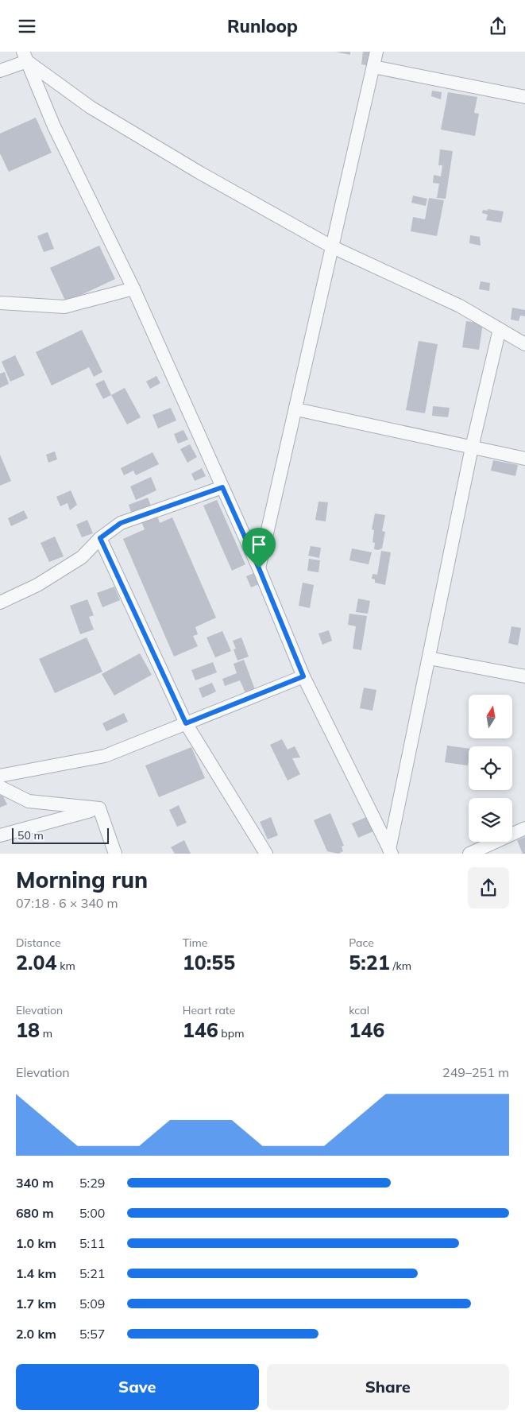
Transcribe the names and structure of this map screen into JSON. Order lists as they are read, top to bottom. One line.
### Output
{"scale_bar":"50 m","north":"top","page":{"header":"Runloop","scale":"50 m","heading":["Morning run","07:18 · 6 × 340 m"],"stats":[["Distance","2.04 km"],["Time","10:55"],["Pace","5:21 /km"],["Elevation","18 m"],["Heart rate","146 bpm"],["kcal","146"]],"chart":["Elevation","249–251 m"],"list":[{"name":"340 m","note":"5:29"},{"name":"680 m","note":"5:00"},{"name":"1.0 km","note":"5:11"},{"name":"1.4 km","note":"5:21"},{"name":"1.7 km","note":"5:09"},{"name":"2.0 km","note":"5:57"}],"buttons":["Save","Share"]}}
